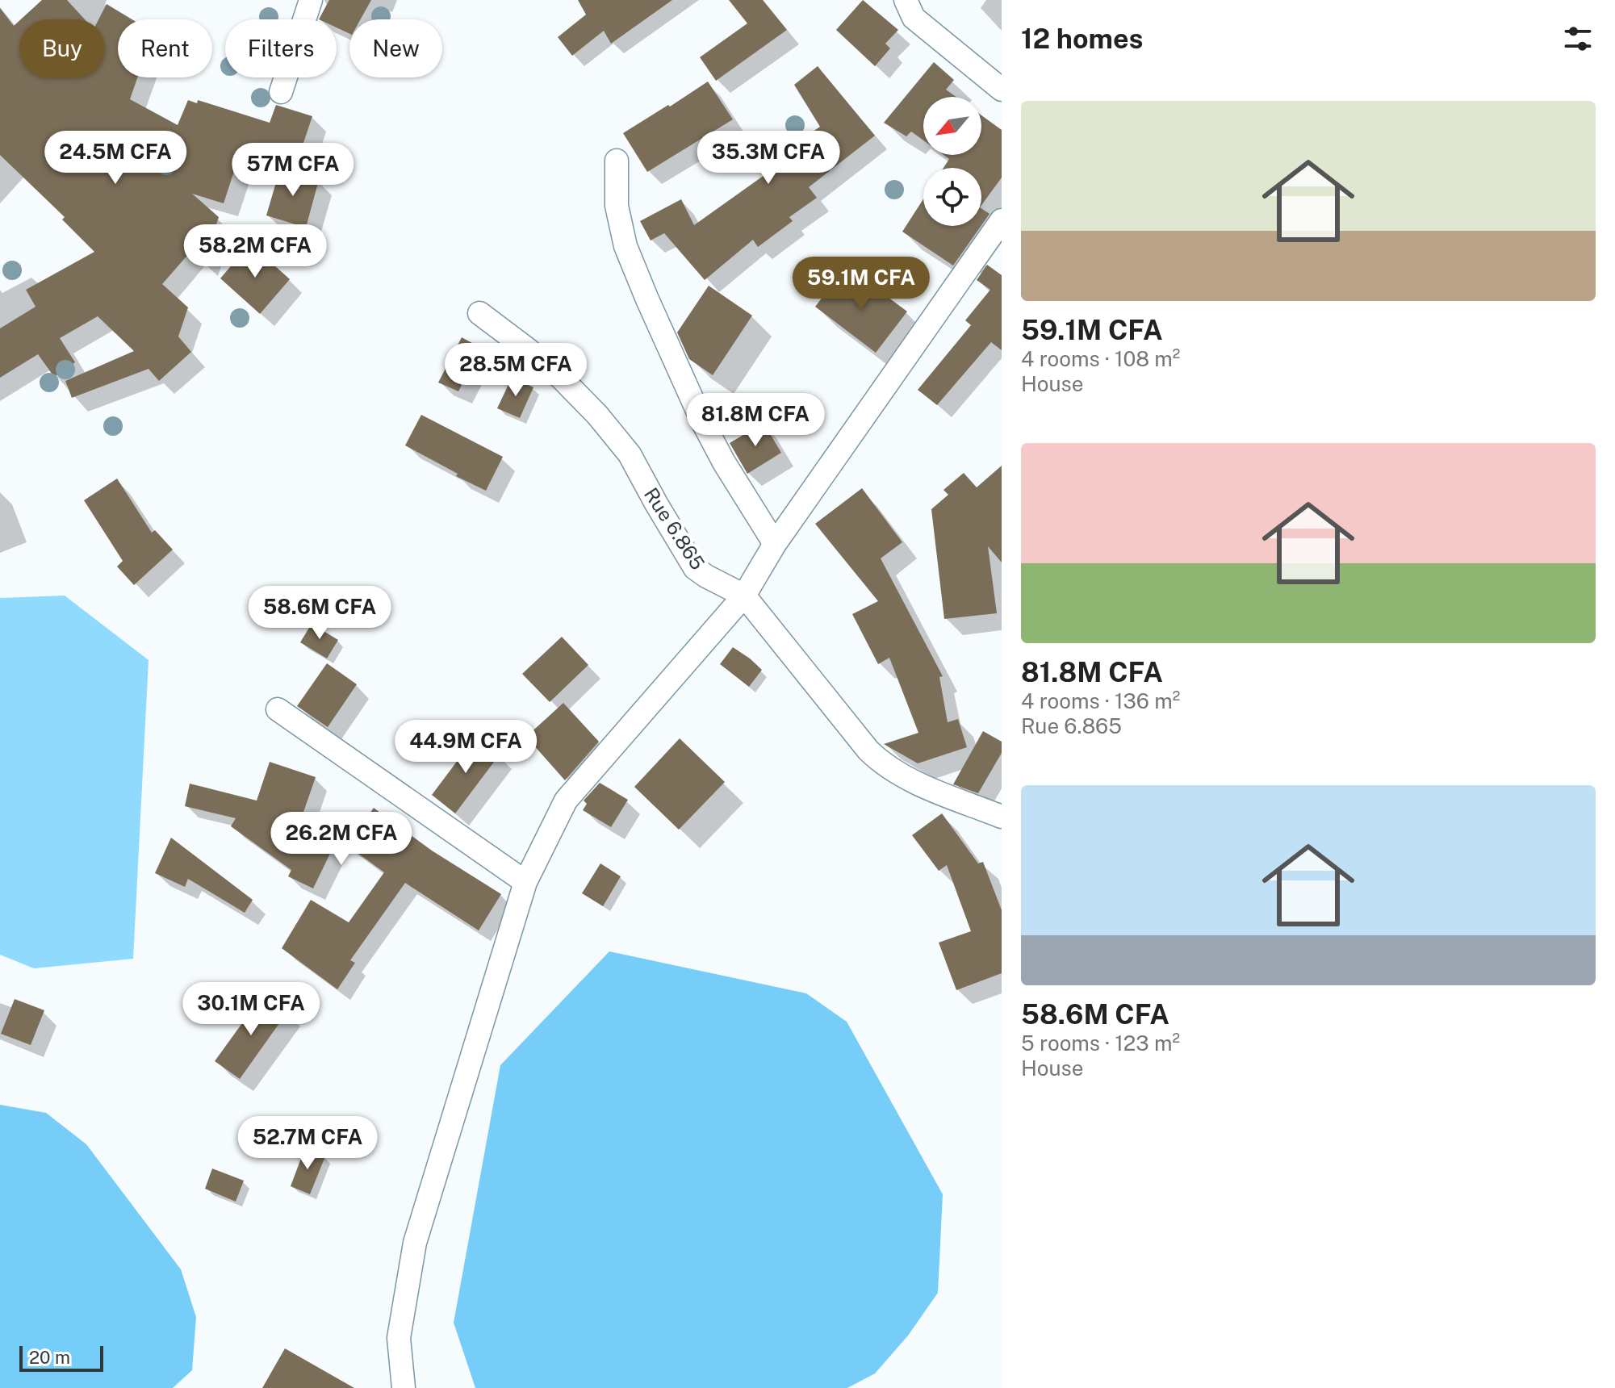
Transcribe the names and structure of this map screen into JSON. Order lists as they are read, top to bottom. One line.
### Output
{"streets":{"street":["Rue 6.865"]},"scale_bar":"20 m","north":"bottom left","page":{"heading":"12 homes","chip":["Buy","Rent","Filters","New"],"list":[{"name":"59.1M CFA","note":"4 rooms · 108 m² · House"},{"name":"81.8M CFA","note":"4 rooms · 136 m² · Rue 6.865"},{"name":"58.6M CFA","note":"5 rooms · 123 m² · House"}],"price":["24.5M CFA","35.3M CFA","57M CFA","58.2M CFA","59.1M CFA","28.5M CFA","81.8M CFA","58.6M CFA","44.9M CFA","26.2M CFA","30.1M CFA","52.7M CFA"],"scale":"20 m"}}
